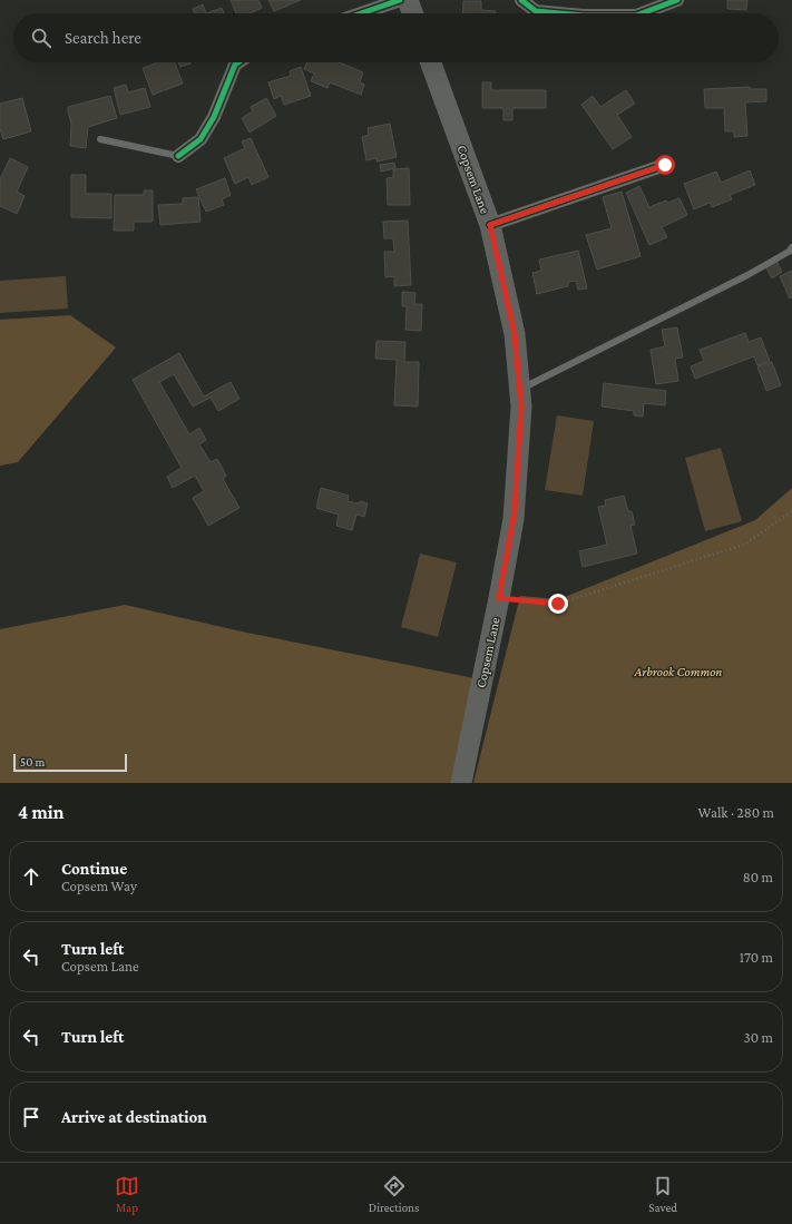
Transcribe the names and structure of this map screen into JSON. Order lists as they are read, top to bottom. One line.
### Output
{"streets":{"main road":["Copsem Lane"]},"parks":["Arbrook Common"],"scale_bar":"50 m","page":{"search":"Search here","scale":"50 m","heading":["4 min","Walk · 280 m"],"list":[["Continue","Copsem Way","80 m"],["Turn left","Copsem Lane","170 m"],["Turn left","30 m"],"Arrive at destination"],"nav":["Map","Directions","Saved"]}}
